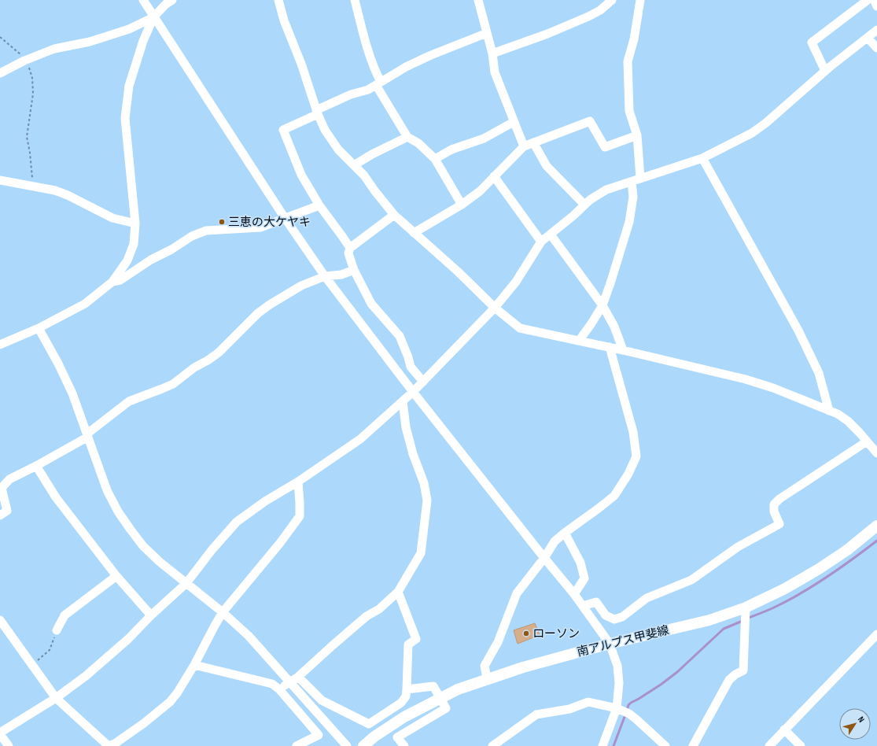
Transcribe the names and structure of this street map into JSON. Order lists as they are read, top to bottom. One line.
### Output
{"streets":{"main road":["南アルプス甲斐線"]},"places":["三恵の大ケヤキ","ローソン"],"north":"top right"}
